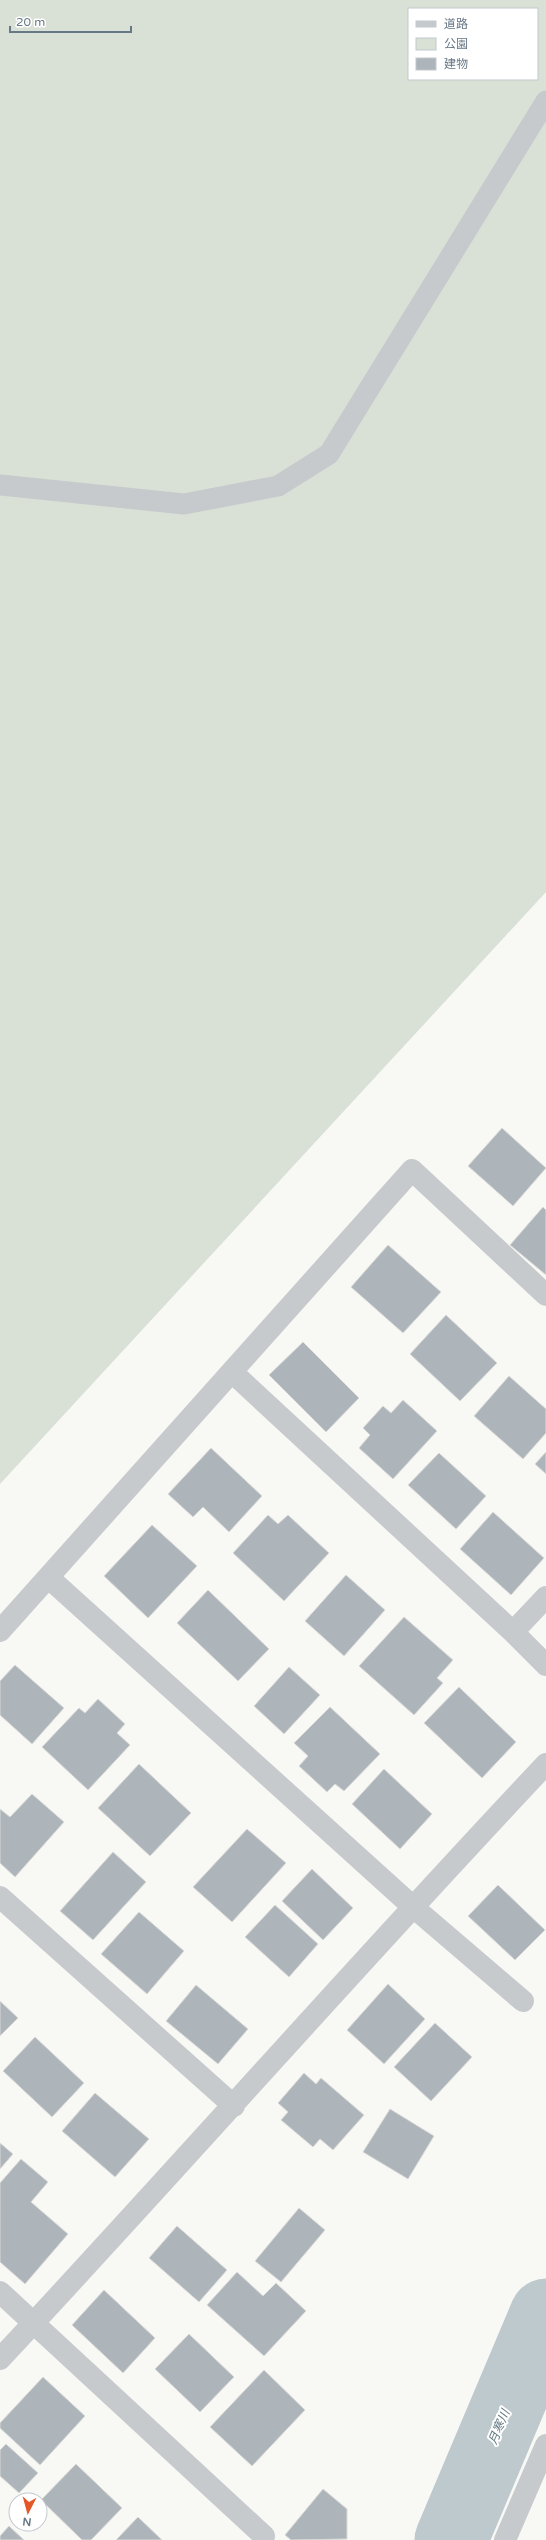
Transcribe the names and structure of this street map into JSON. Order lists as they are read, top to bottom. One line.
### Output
{"water":["月寒川"],"legend":["道路","公園","建物"],"scale_bar":"20 m","north":"bottom"}
